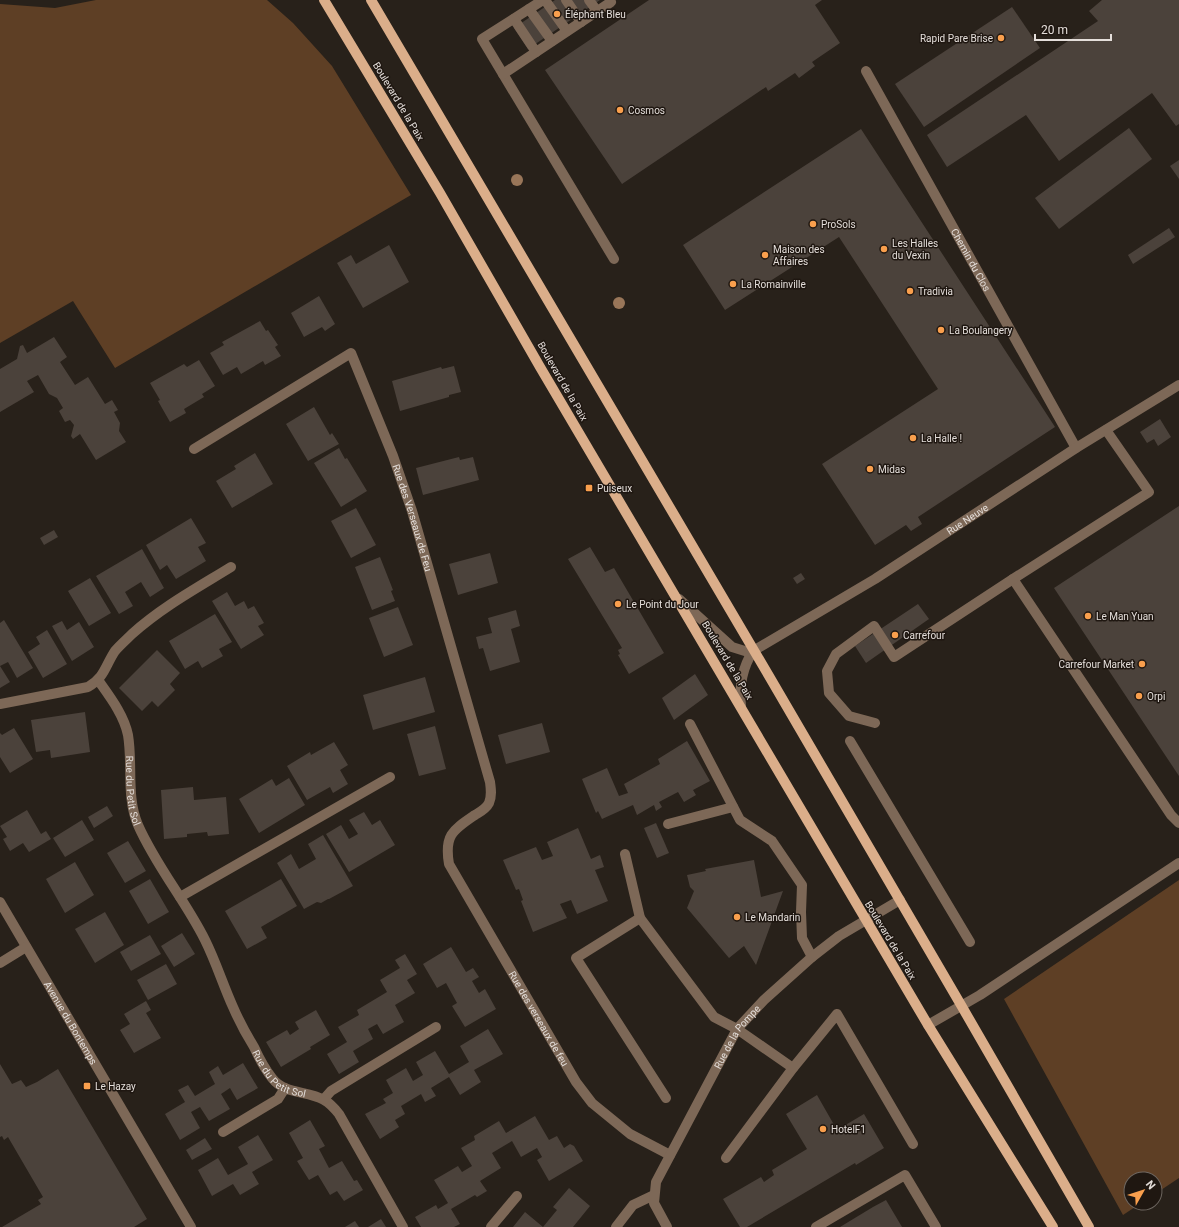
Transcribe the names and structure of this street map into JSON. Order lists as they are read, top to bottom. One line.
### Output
{"streets":{"main road":["Boulevard de la Paix"],"street":["Chemin du Clos","Rue des Verseaux de Feu","Rue Neuve","Rue du Petit Sol","Rue des verseaux de feu","Avenue du Bontemps","Rue de la Pompe"]},"crossings":[["Boulevard de la Paix","Rue de la Pompe"],["Chemin du Clos","Rue Neuve"],["Rue des Verseaux de Feu","Rue des verseaux de feu"],["Rue des verseaux de feu","Rue de la Pompe"]],"places":{"other":["Éléphant Bleu","Rapid Pare Brise","Cosmos","ProSols","Les Halles du Vexin","Maison des Affaires","La Romainville","Tradivia","La Boulangery","La Halle !","Midas","Le Point du Jour","Le Man Yuan","Carrefour","Carrefour Market","Orpi","Le Mandarin","HotelF1"],"transit":["Puiseux","Le Hazay"]},"scale_bar":"20 m","north":"top right"}
